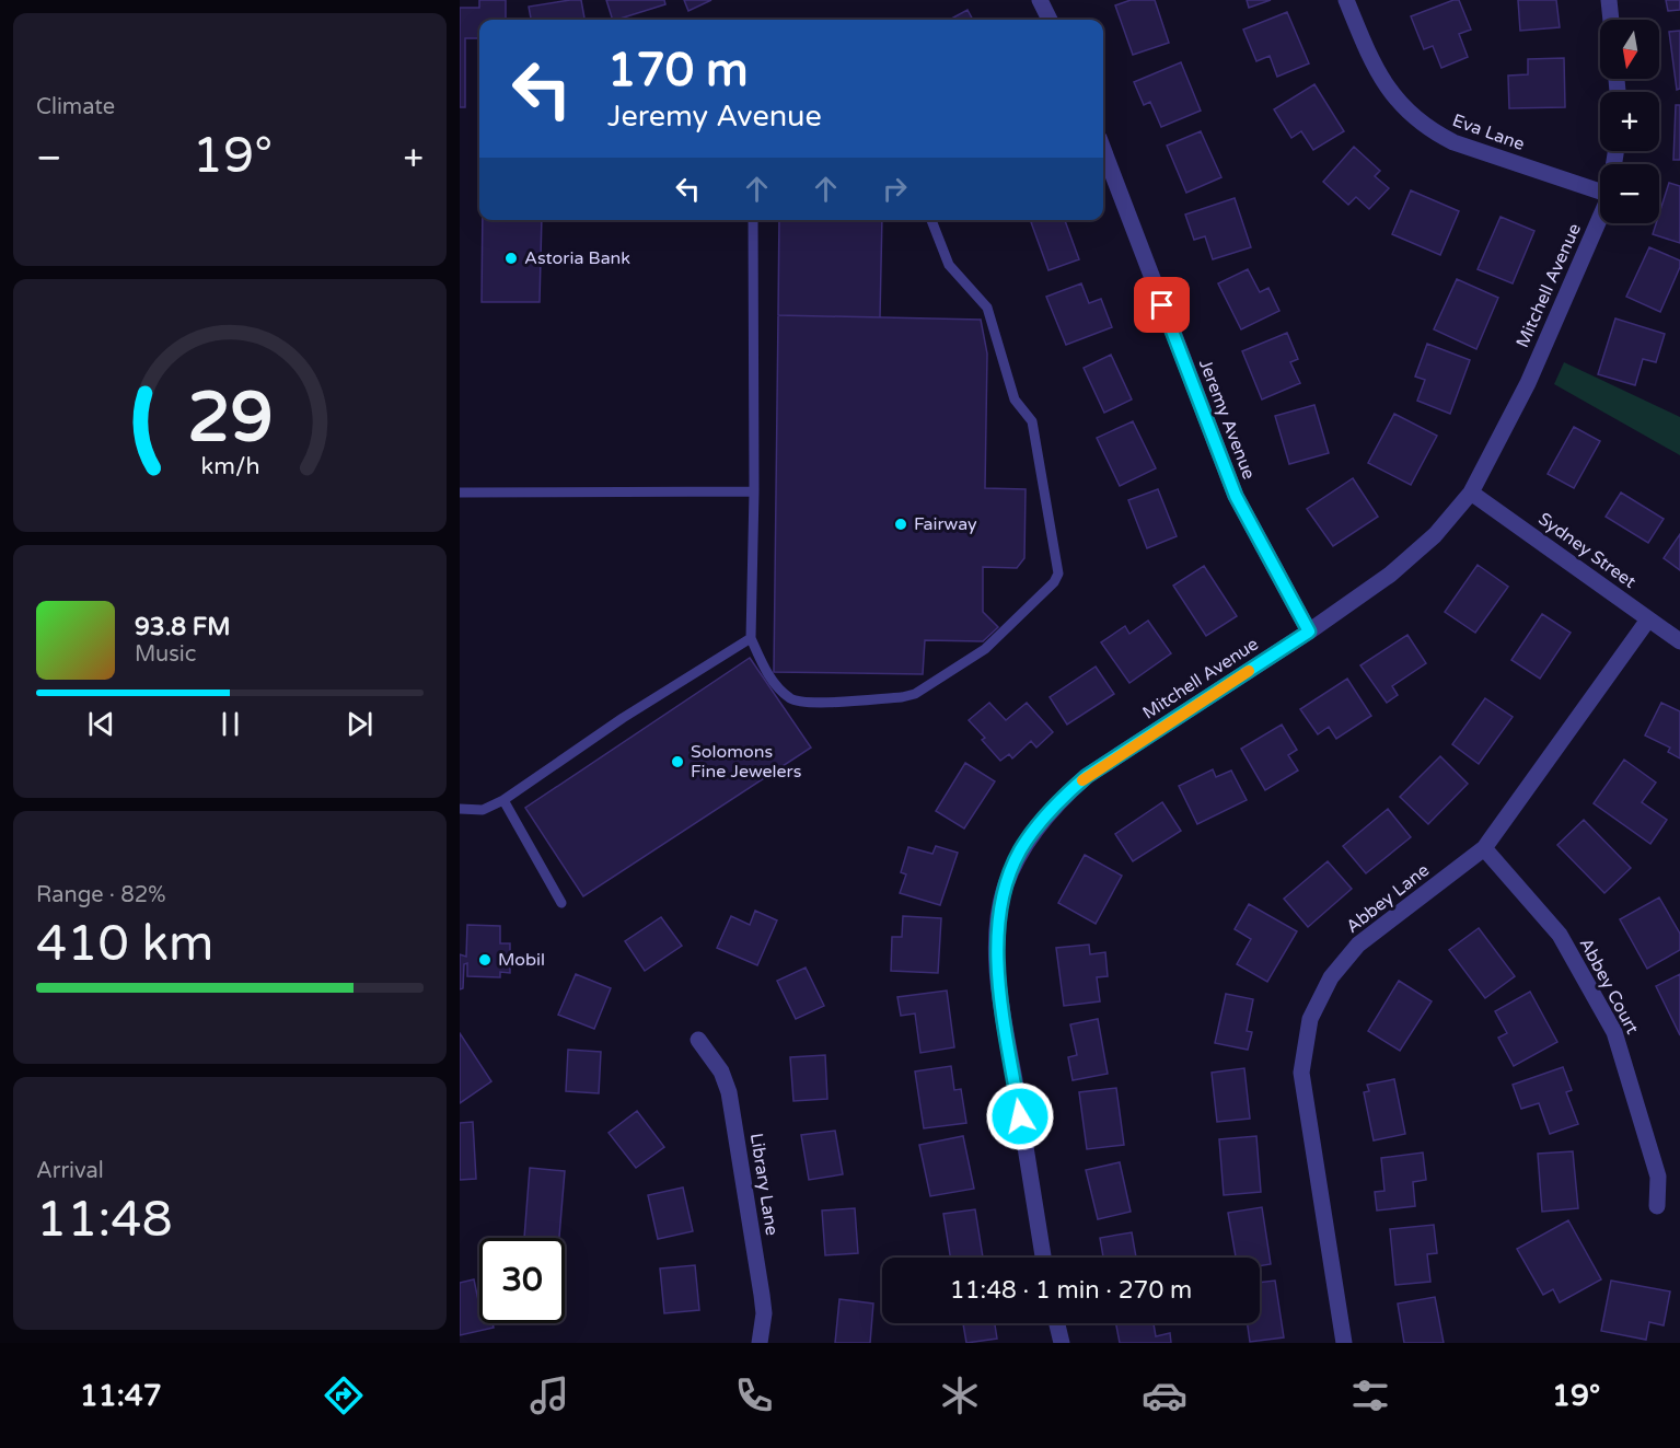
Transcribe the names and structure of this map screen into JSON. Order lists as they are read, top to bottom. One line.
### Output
{"streets":{"street":["Eva Lane","Mitchell Avenue","Jeremy Avenue","Sydney Street","Abbey Lane","Abbey Court","Library Lane"]},"crossings":[["Mitchell Avenue","Jeremy Avenue"],["Mitchell Avenue","Sydney Street"],["Sydney Street","Abbey Lane"],["Abbey Lane","Abbey Court"]],"places":["Astoria Bank","Fairway","Solomons Fine Jewelers","Mobil"],"north":"bottom","page":{"tile":["Climate",["Range · 82%","410 km"],["Arrival","11:48"]],"map_buttons":["+","−"],"turn":["170 m","Jeremy Avenue"],"heat":["−","19°","+"],"song":["93.8 FM","Music"],"limit":"30","trip":"11:48 · 1 min · 270 m","tabs":["11:47","19°"],"gauge":["29","km/h"]}}
